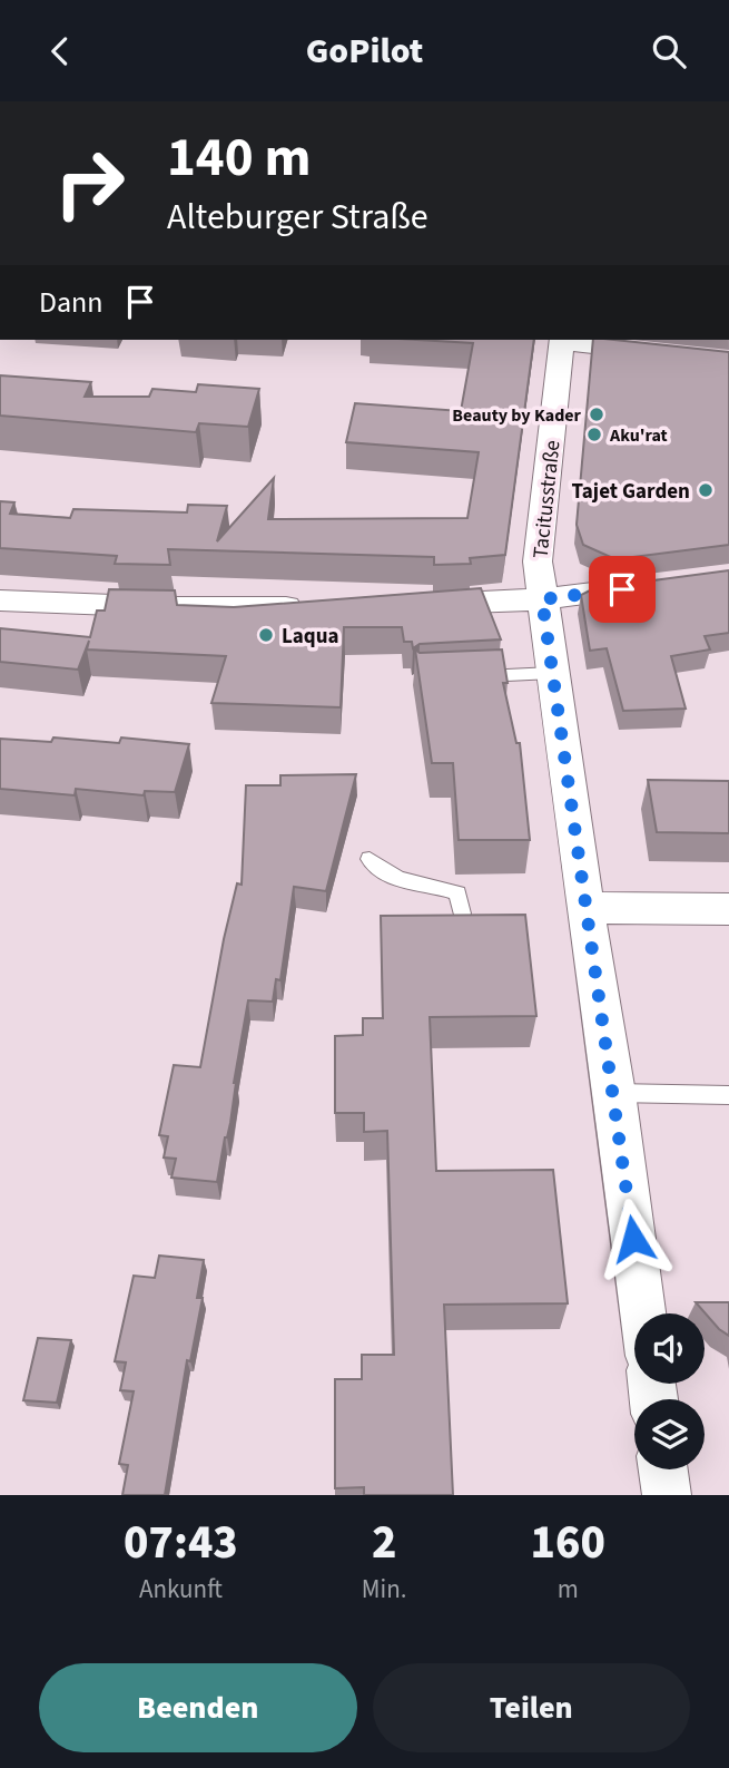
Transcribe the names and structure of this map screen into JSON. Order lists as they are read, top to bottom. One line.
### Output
{"streets":{"street":["Tacitusstraße"]},"places":["Beauty by Kader","Aku'rat","Tajet Garden","Laqua"],"page":{"header":"GoPilot","turn":["140 m","Alteburger Straße"],"then":"Dann","eta":["07:43","Ankunft","2","Min.","160","m"],"buttons":["Beenden","Teilen"]}}
